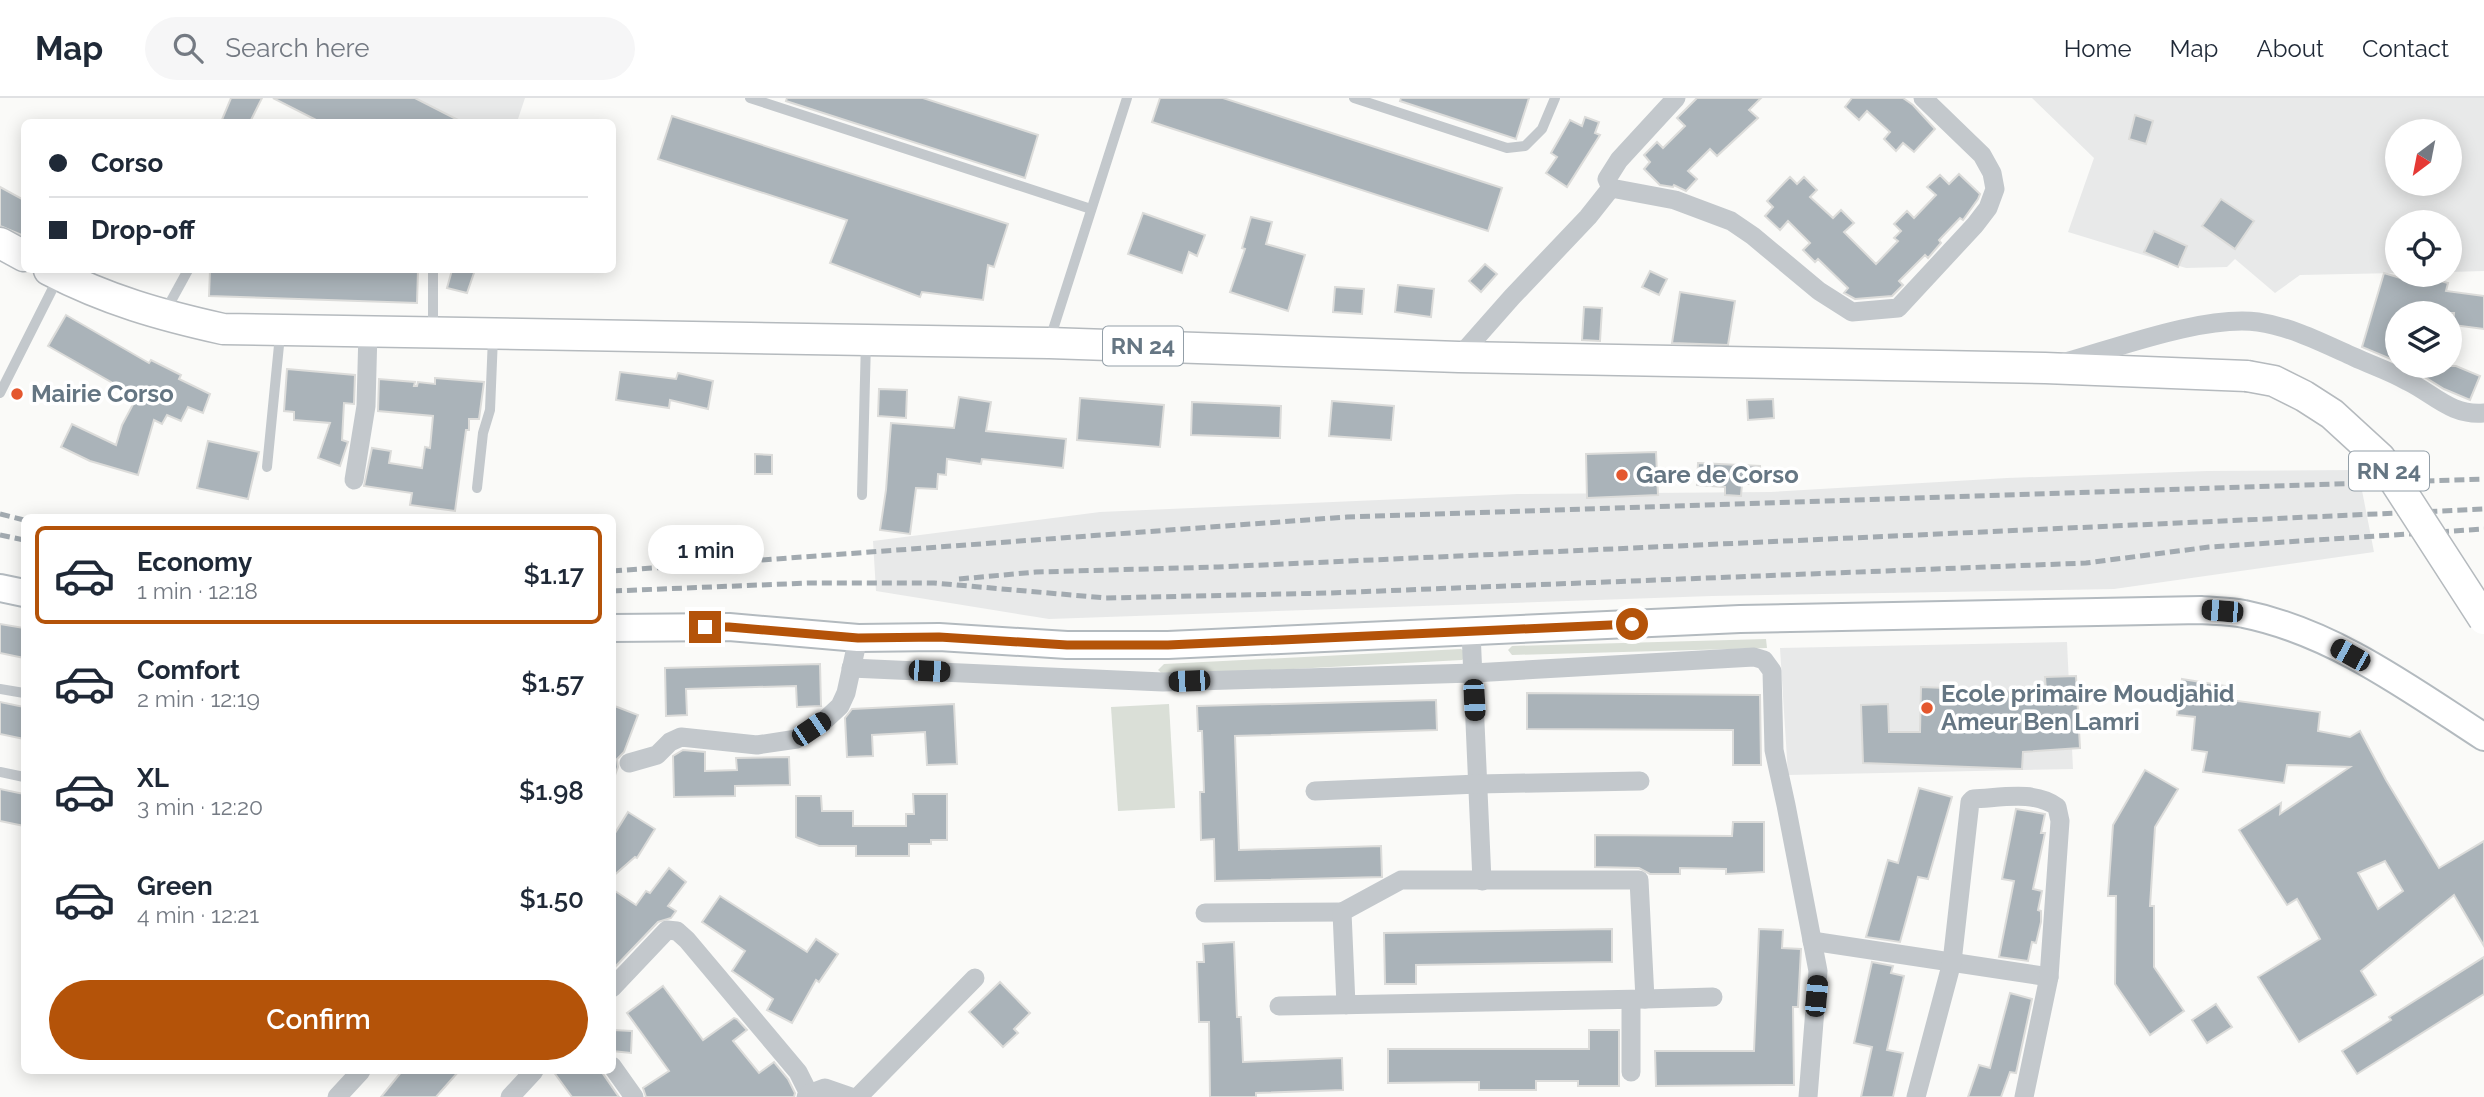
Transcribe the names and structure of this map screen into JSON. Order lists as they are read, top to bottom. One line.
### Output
{"streets":{"main road":["RN 24"]},"places":["Mairie Corso","Gare de Corso","Ecole primaire Moudjahid Ameur Ben Lamri"],"north":"bottom left","page":{"header":"Map","search":"Search here","nav":["Home","Map","About","Contact"],"banner":["Corso","Drop-off"],"bubble":"1 min","list":[{"name":"Economy","note":"1 min · 12:18","value":"$1.17"},{"name":"Comfort","note":"2 min · 12:19","value":"$1.57"},{"name":"XL","note":"3 min · 12:20","value":"$1.98"},{"name":"Green","note":"4 min · 12:21","value":"$1.50"}],"buttons":"Confirm"}}
